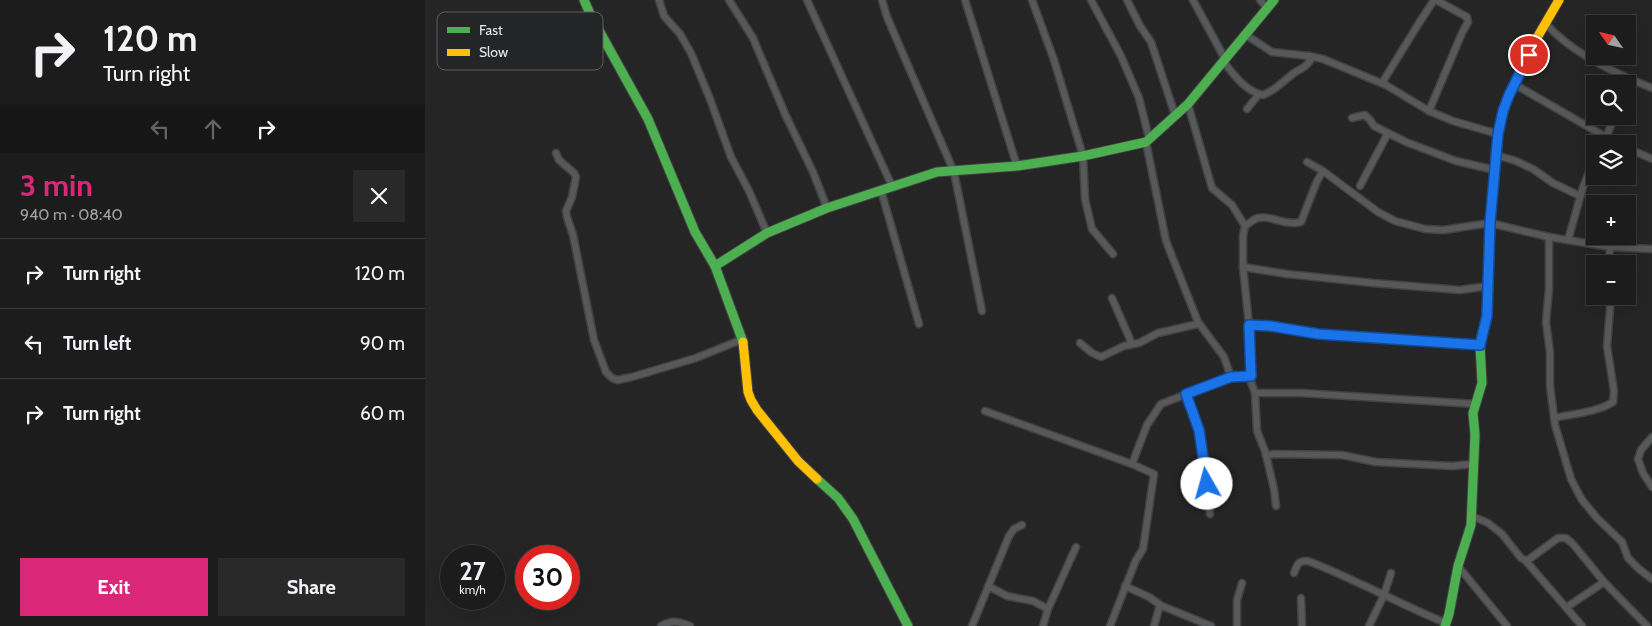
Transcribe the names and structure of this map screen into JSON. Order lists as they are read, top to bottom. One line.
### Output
{"legend":["Fast","Slow"],"north":"top left","page":{"turn":["120 m","Turn right"],"map_buttons":["+","−"],"heading":["3 min","940 m · 08:40"],"list":[{"name":"Turn right","value":"120 m"},{"name":"Turn left","value":"90 m"},{"name":"Turn right","value":"60 m"}],"speed":"27 km/h","limit":"30","buttons":["Exit","Share"]}}
